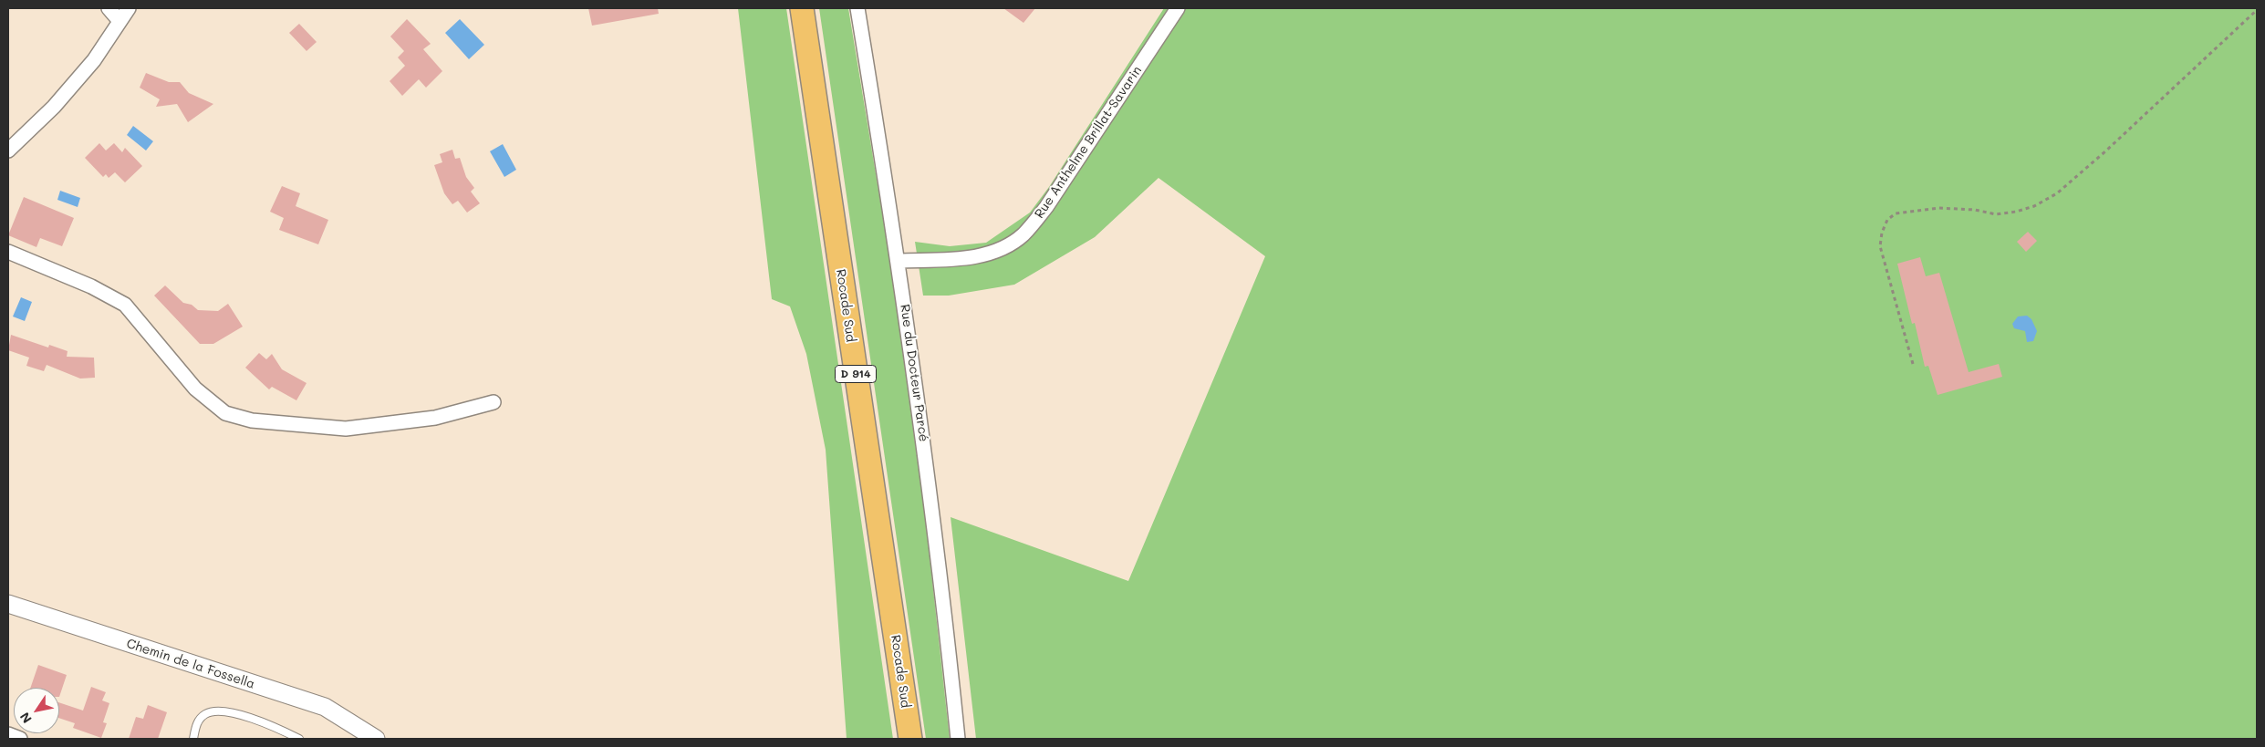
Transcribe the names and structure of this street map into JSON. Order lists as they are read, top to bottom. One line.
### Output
{"streets":{"main road":["Rocade Sud","D 914"],"street":["Rue Anthelme Brillat-Savarin","Rue du Docteur Parcé","Chemin de la Fossella"]},"crossings":[["Rue Anthelme Brillat-Savarin","Rue du Docteur Parcé"]],"north":"bottom left"}
